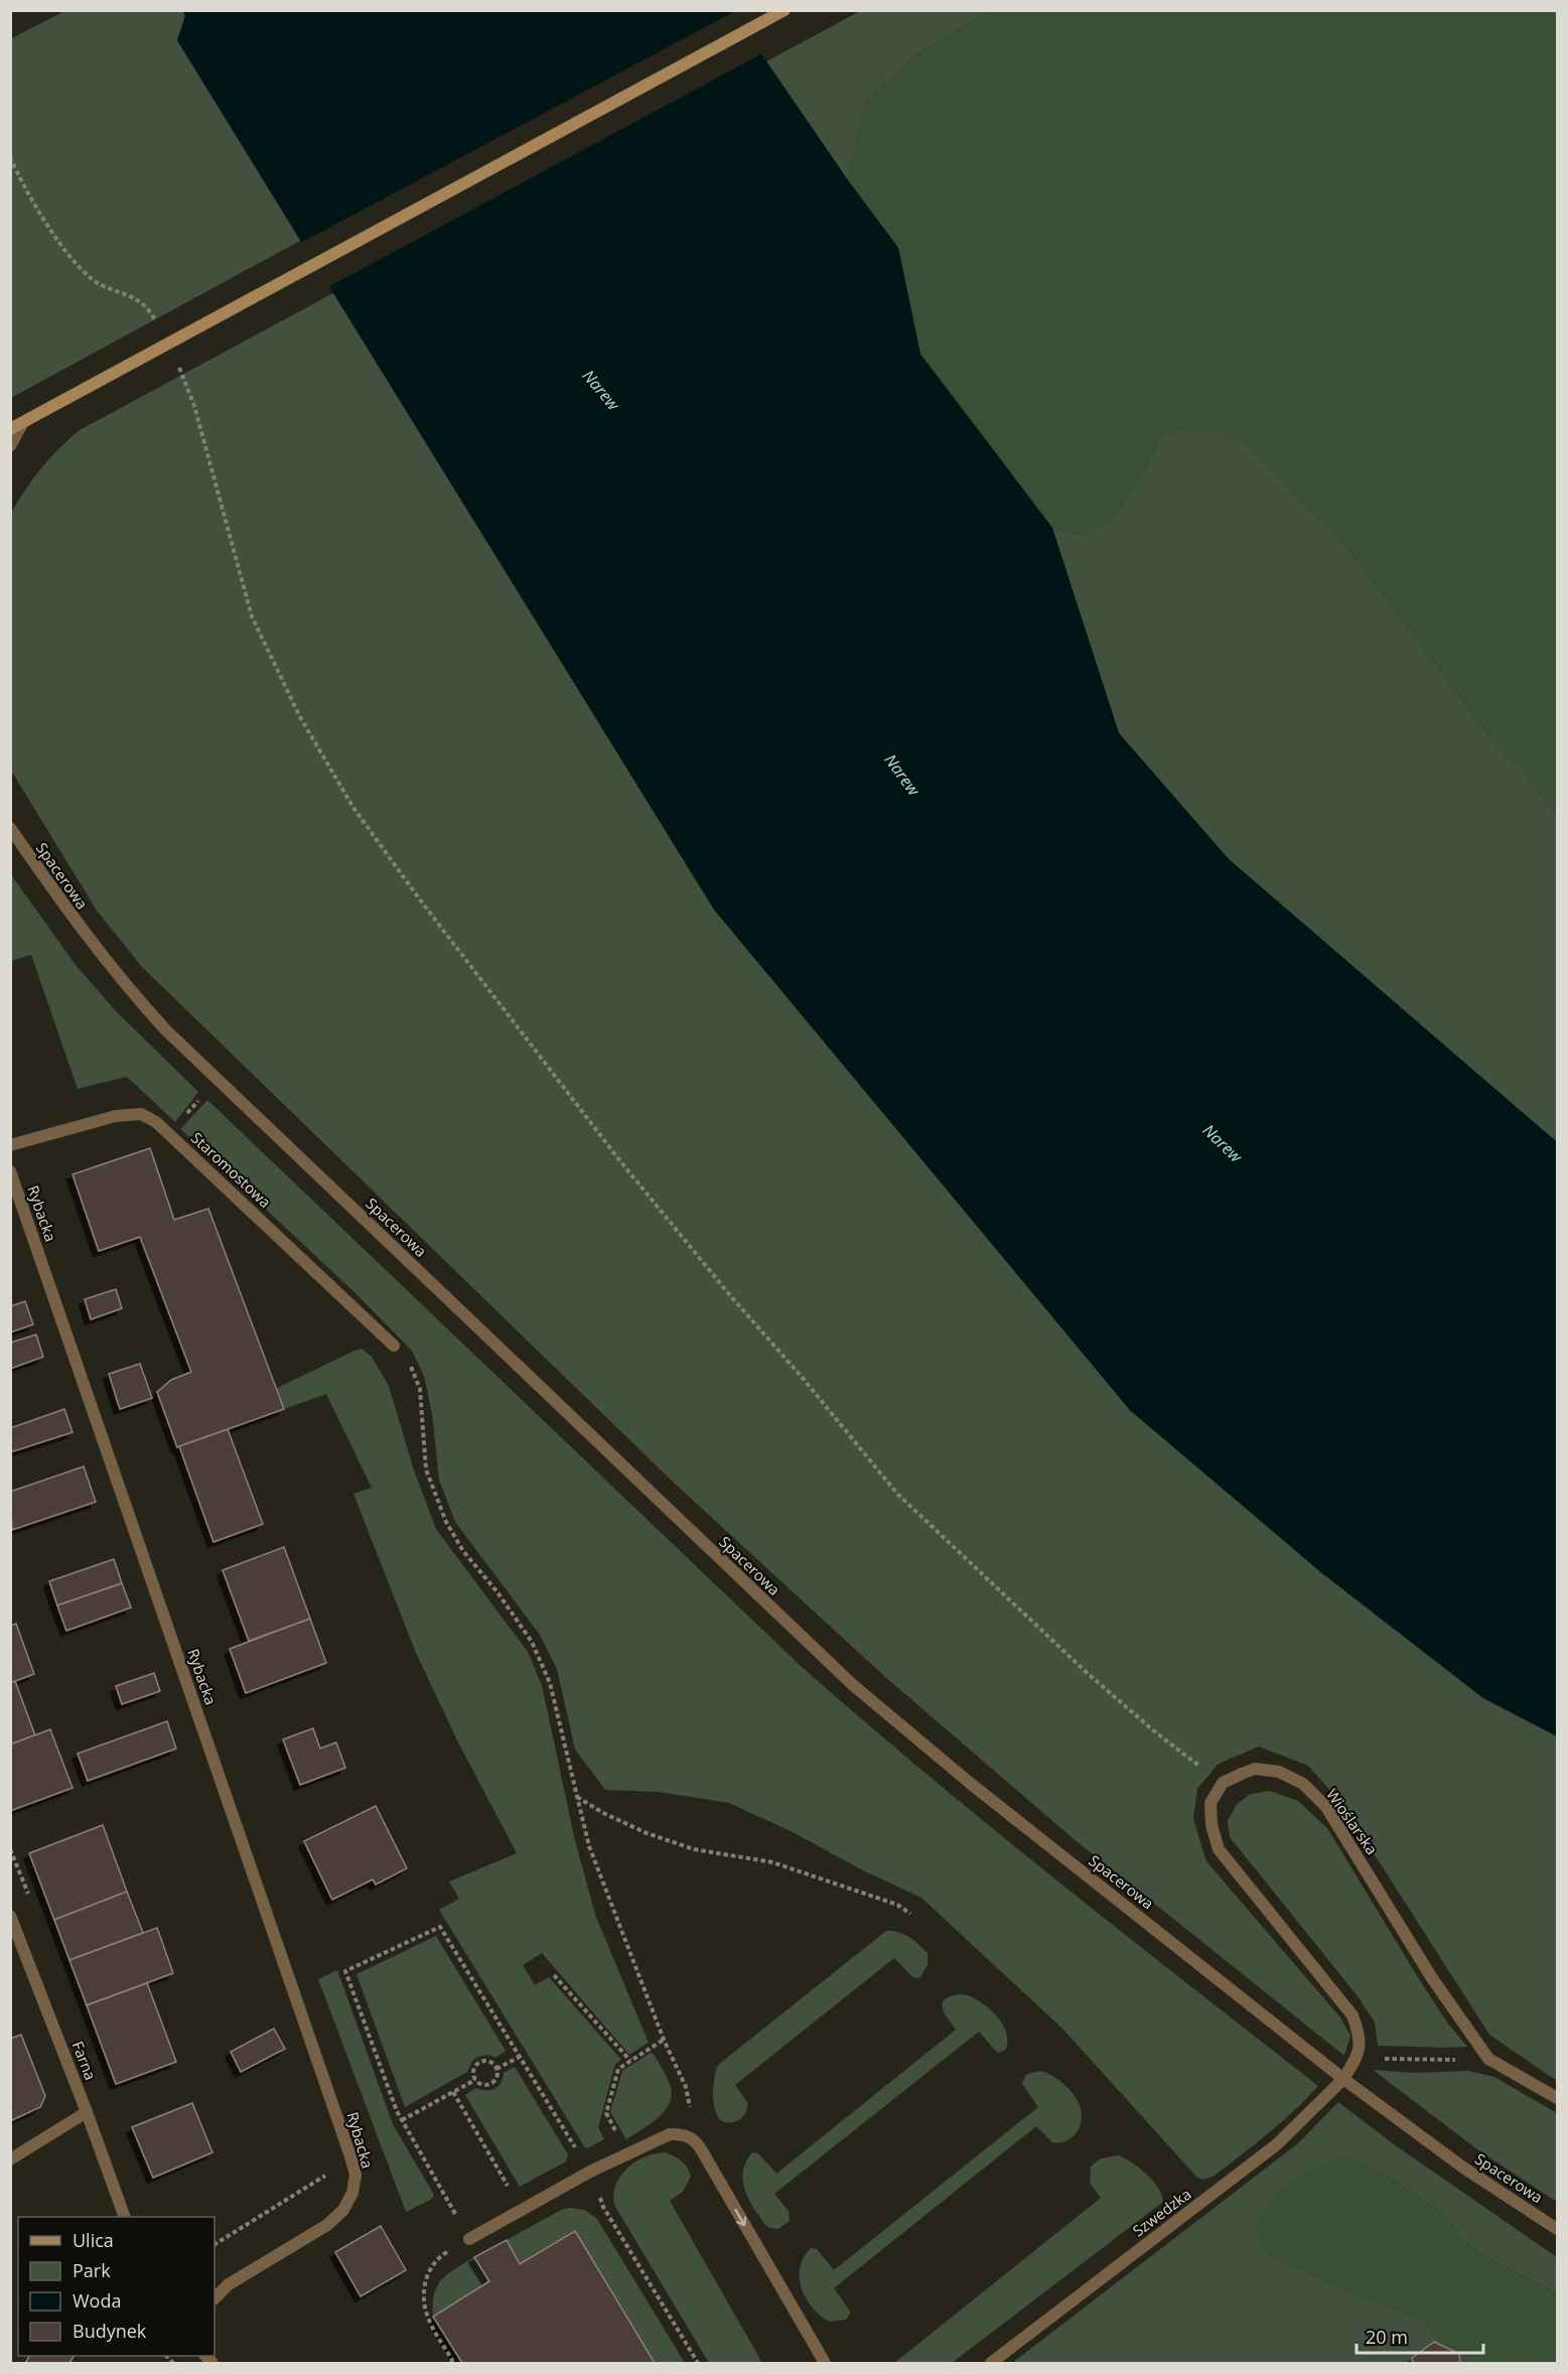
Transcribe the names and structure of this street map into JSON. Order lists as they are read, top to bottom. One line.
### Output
{"streets":{"street":["Spacerowa","Staromostowa","Rybacka","Wioślarska","Farna","Szwedzka"]},"crossings":[["Spacerowa","Szwedzka"]],"water":["Narew"],"legend":["Ulica","Park","Woda","Budynek"],"scale_bar":"20 m"}
